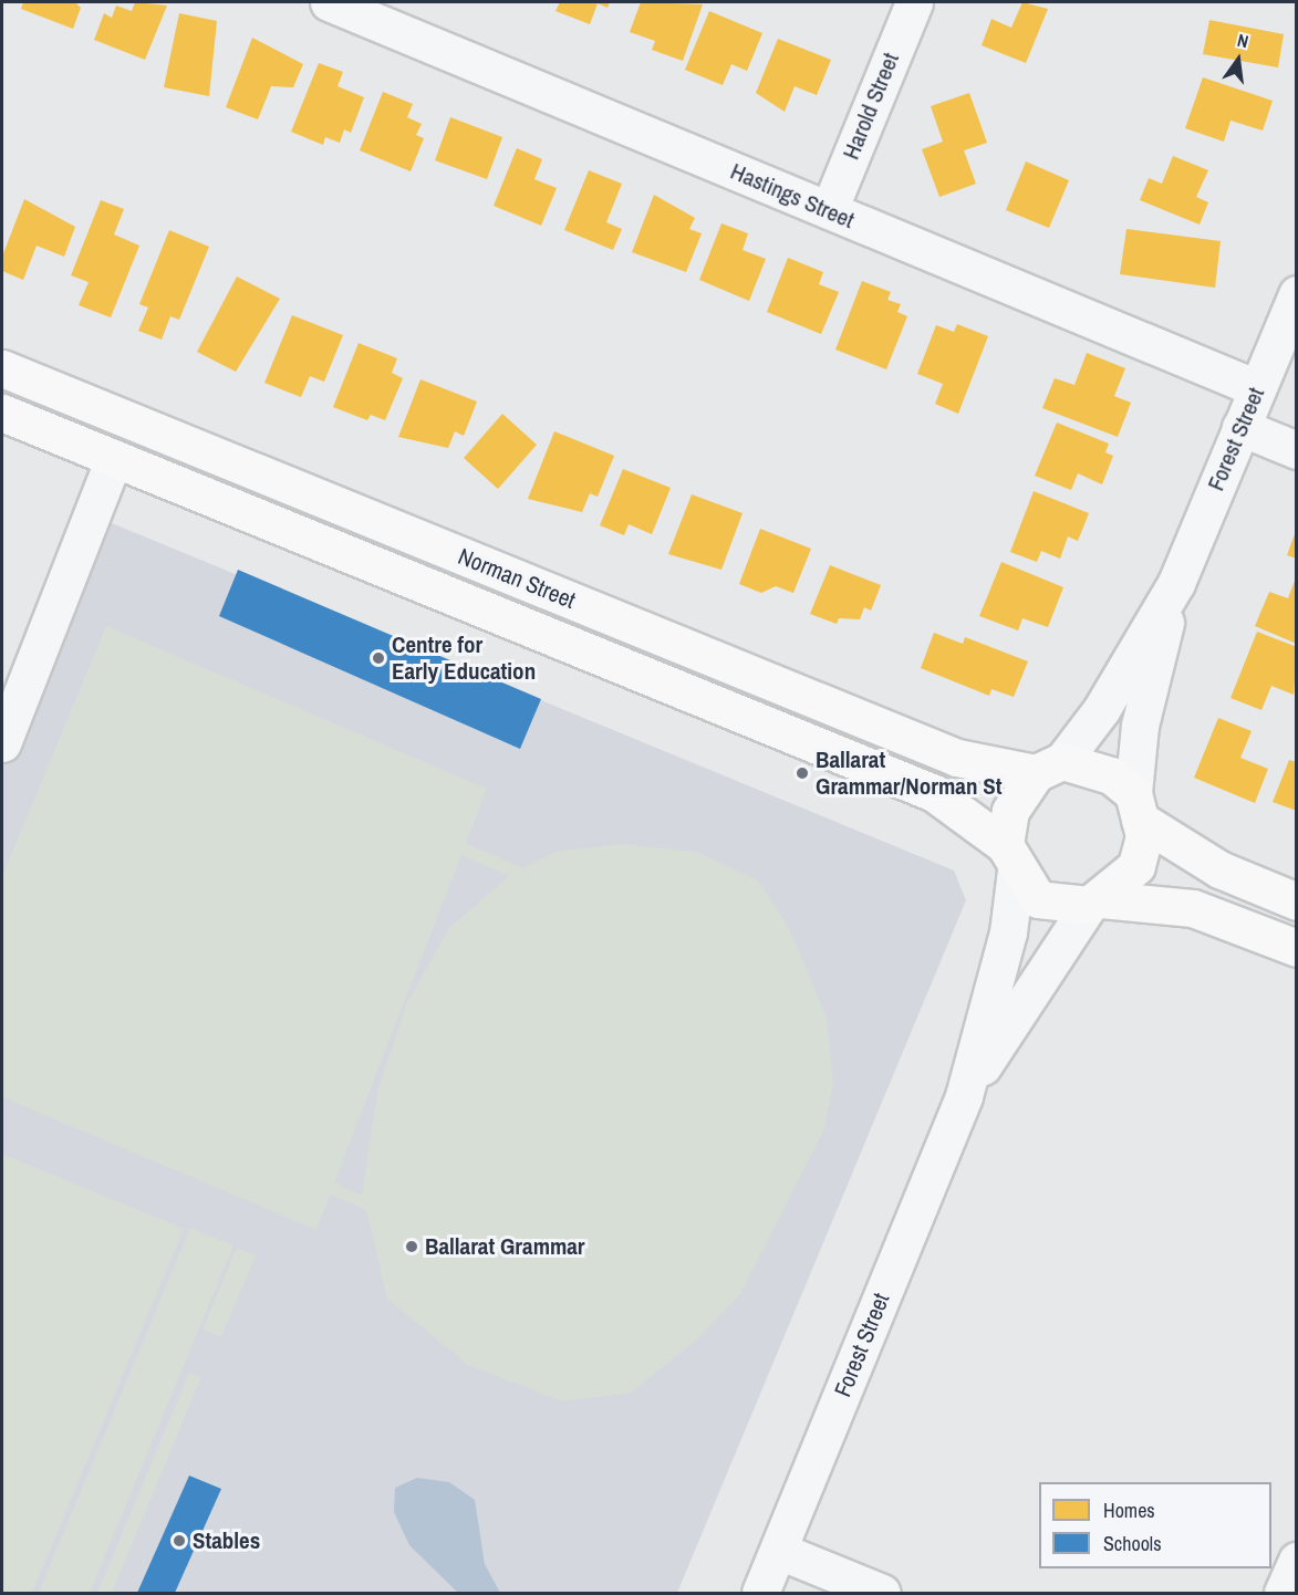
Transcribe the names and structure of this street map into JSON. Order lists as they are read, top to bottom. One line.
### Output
{"streets":{"main road":["Norman Street"],"street":["Harold Street","Hastings Street","Forest Street"]},"crossings":[["Harold Street","Hastings Street"],["Hastings Street","Forest Street"],["Forest Street","Norman Street"]],"places":["Centre for Early Education","Ballarat Grammar/Norman St","Ballarat Grammar","Stables"],"legend":["Homes","Schools"],"north":"top"}
